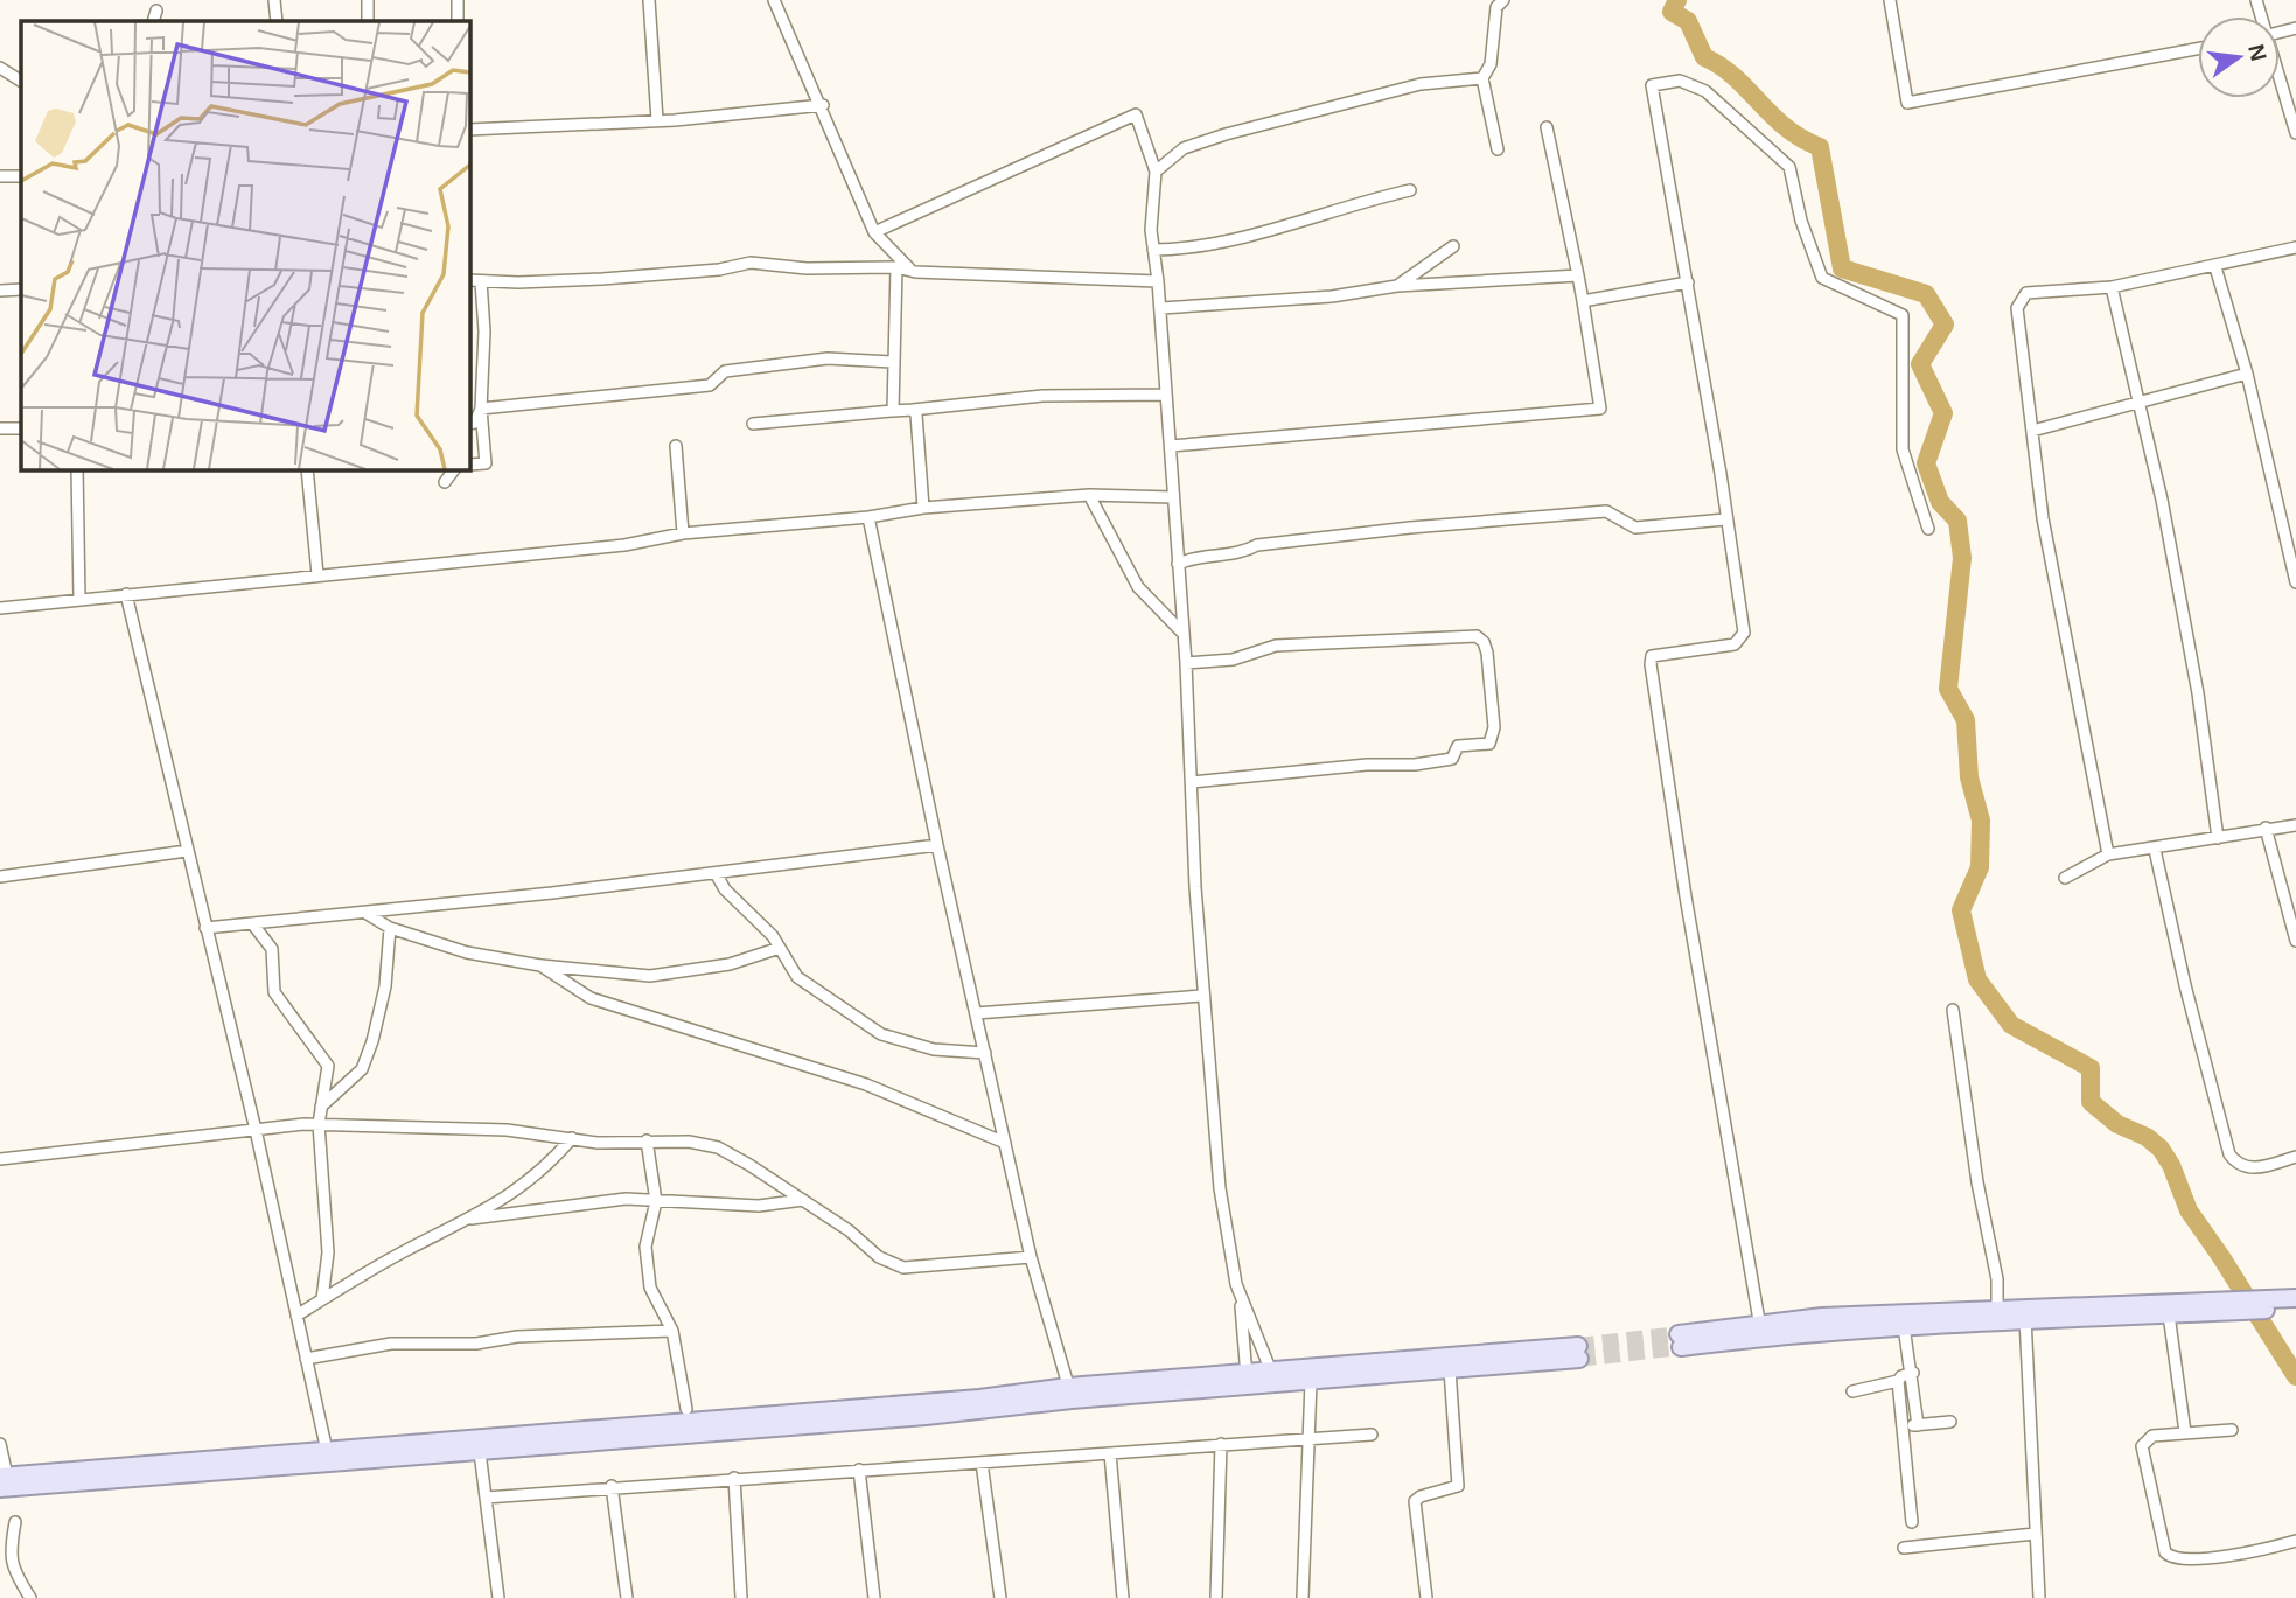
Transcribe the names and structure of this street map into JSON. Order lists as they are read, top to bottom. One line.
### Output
{"north":"right"}
